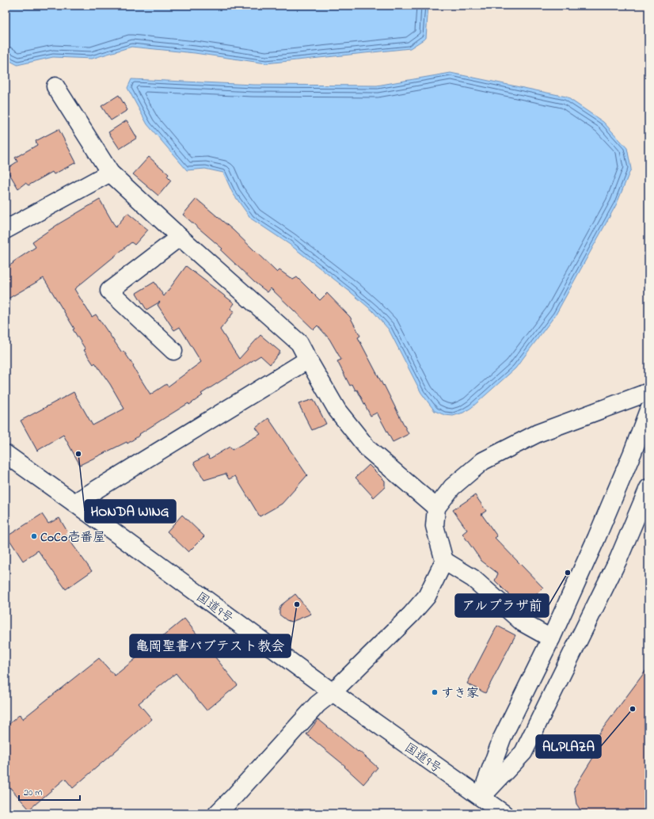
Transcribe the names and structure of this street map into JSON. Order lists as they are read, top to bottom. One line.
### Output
{"streets":{"main road":["国道9号"]},"places":["HONDA WING","CoCo壱番屋","アルプラザ前","亀岡聖書パブテスト教会","すき家","AL.PLAZA"],"scale_bar":"20 m"}
